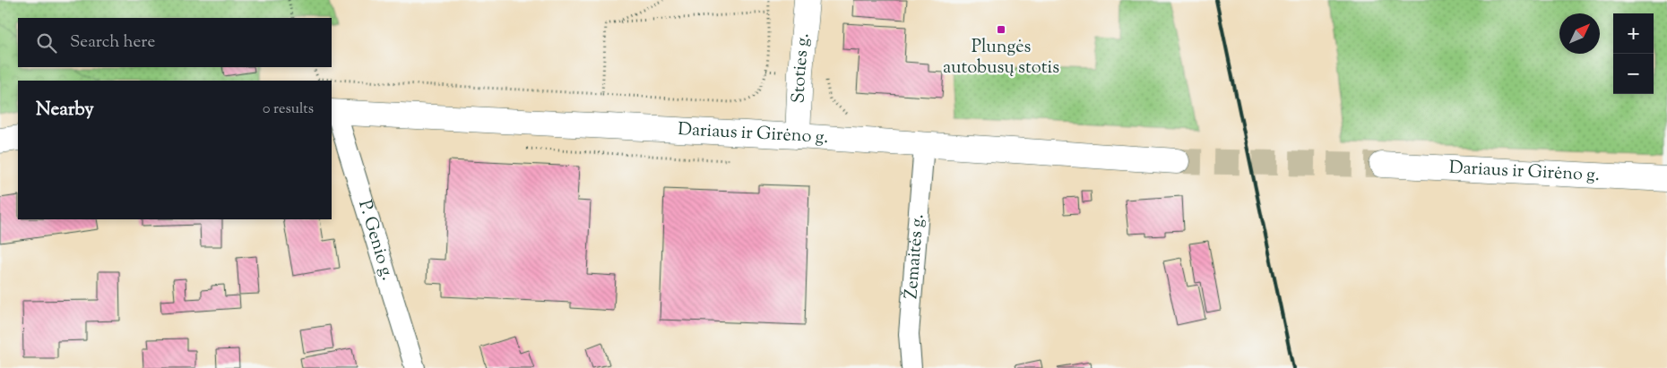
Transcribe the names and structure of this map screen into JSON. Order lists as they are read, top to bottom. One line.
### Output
{"streets":{"main road":["Stoties g.","Dariaus ir Girėno g."],"street":["P. Genio g.","Žemaitės g."]},"crossings":[["Stoties g.","Dariaus ir Girėno g."],["Dariaus ir Girėno g.","P. Genio g."],["Dariaus ir Girėno g.","Žemaitės g."]],"places":{"transit":["Plungės autobusų stotis"]},"north":"top right","page":{"map_buttons":["+","−"],"search":"Search here","heading":["Nearby","0 results"]}}
